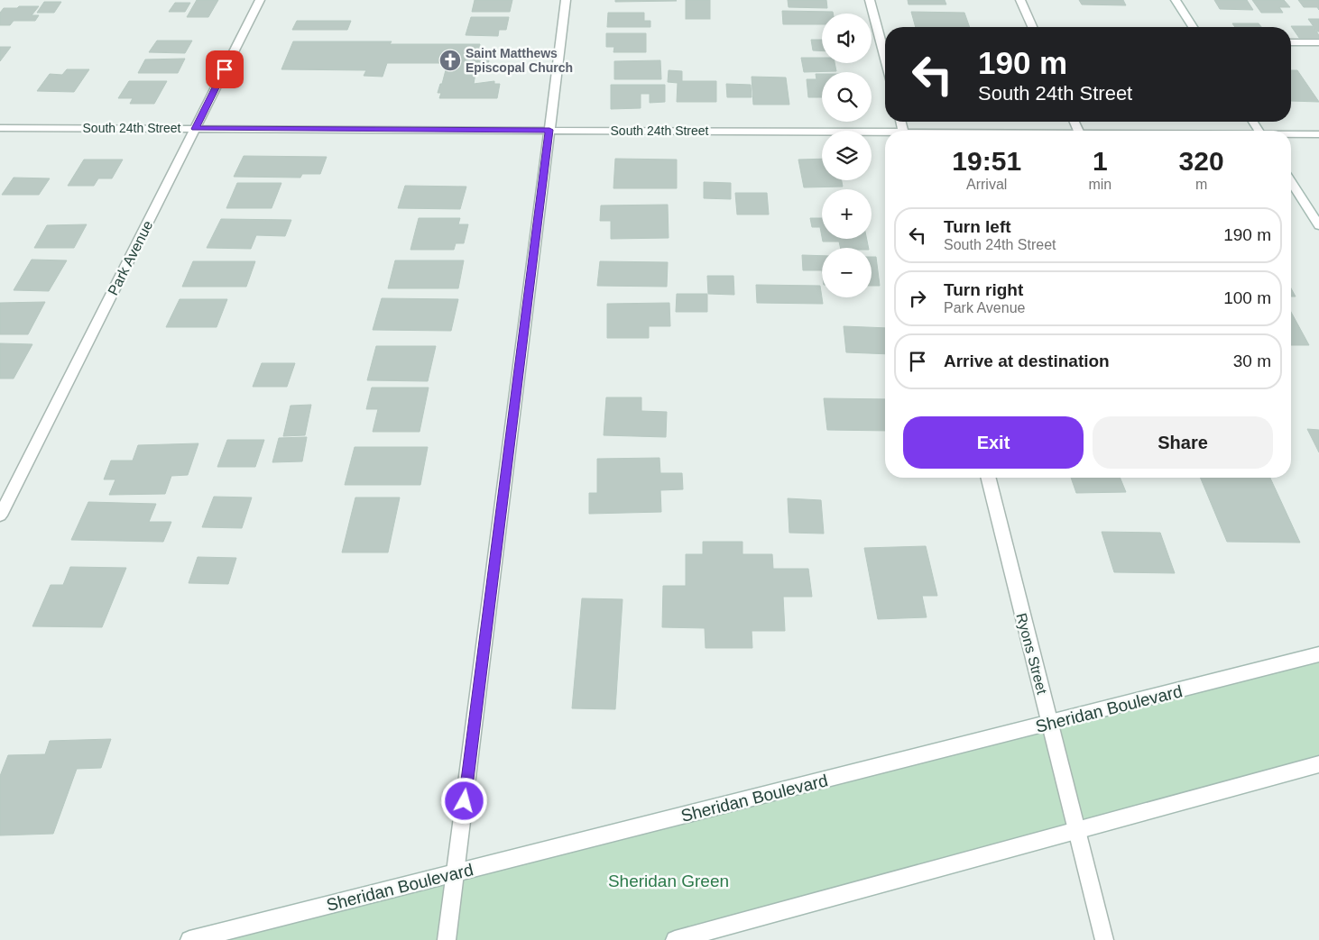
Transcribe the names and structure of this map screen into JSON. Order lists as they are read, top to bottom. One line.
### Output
{"streets":{"street":["South 24th Street","Park Avenue","Ryons Street","Sheridan Boulevard"]},"crossings":[["South 24th Street","Park Avenue"],["Ryons Street","Sheridan Boulevard"]],"parks":["Sheridan Green"],"places":{"church":["Saint Matthews Episcopal Church"]},"page":{"map_buttons":["+","−"],"turn":["190 m","South 24th Street"],"eta":["19:51","Arrival","1","min","320","m"],"list":[{"name":"Turn left","note":"South 24th Street","value":"190 m"},{"name":"Turn right","note":"Park Avenue","value":"100 m"},{"name":"Arrive at destination","value":"30 m"}],"buttons":["Exit","Share"]}}
